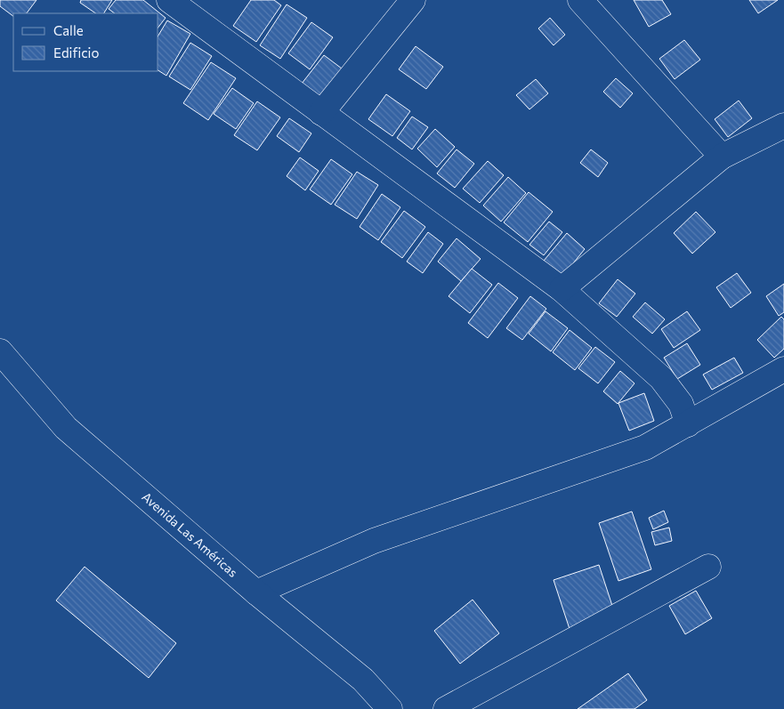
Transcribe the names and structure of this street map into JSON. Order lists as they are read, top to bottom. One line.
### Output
{"streets":{"street":["Avenida Las Américas"]},"legend":["Calle","Edificio"]}
